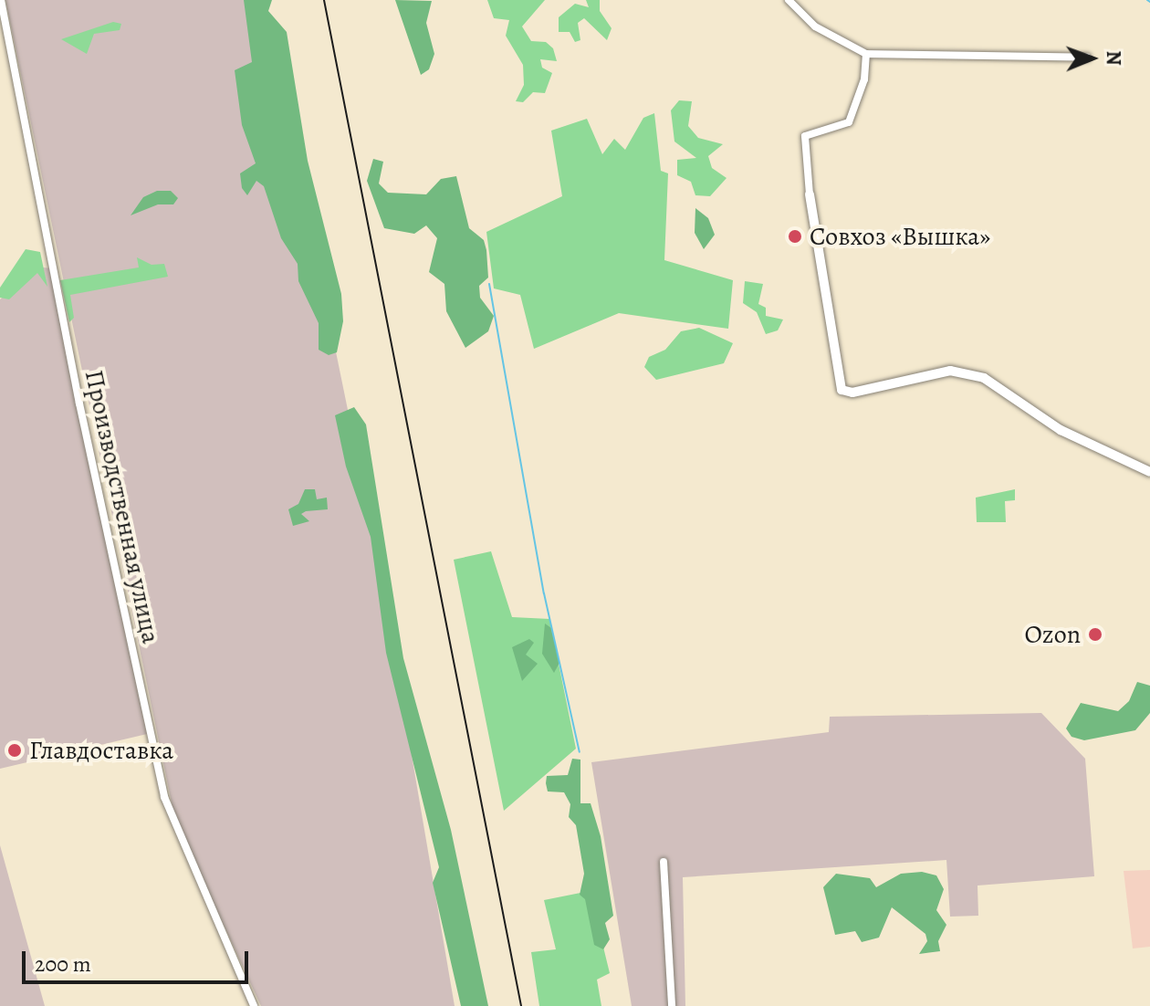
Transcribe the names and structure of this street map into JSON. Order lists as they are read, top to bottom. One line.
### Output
{"streets":{"street":["Производственная улица"]},"places":["Совхоз «Вышка»","Ozon","Главдоставка"],"scale_bar":"200 m","north":"right"}
